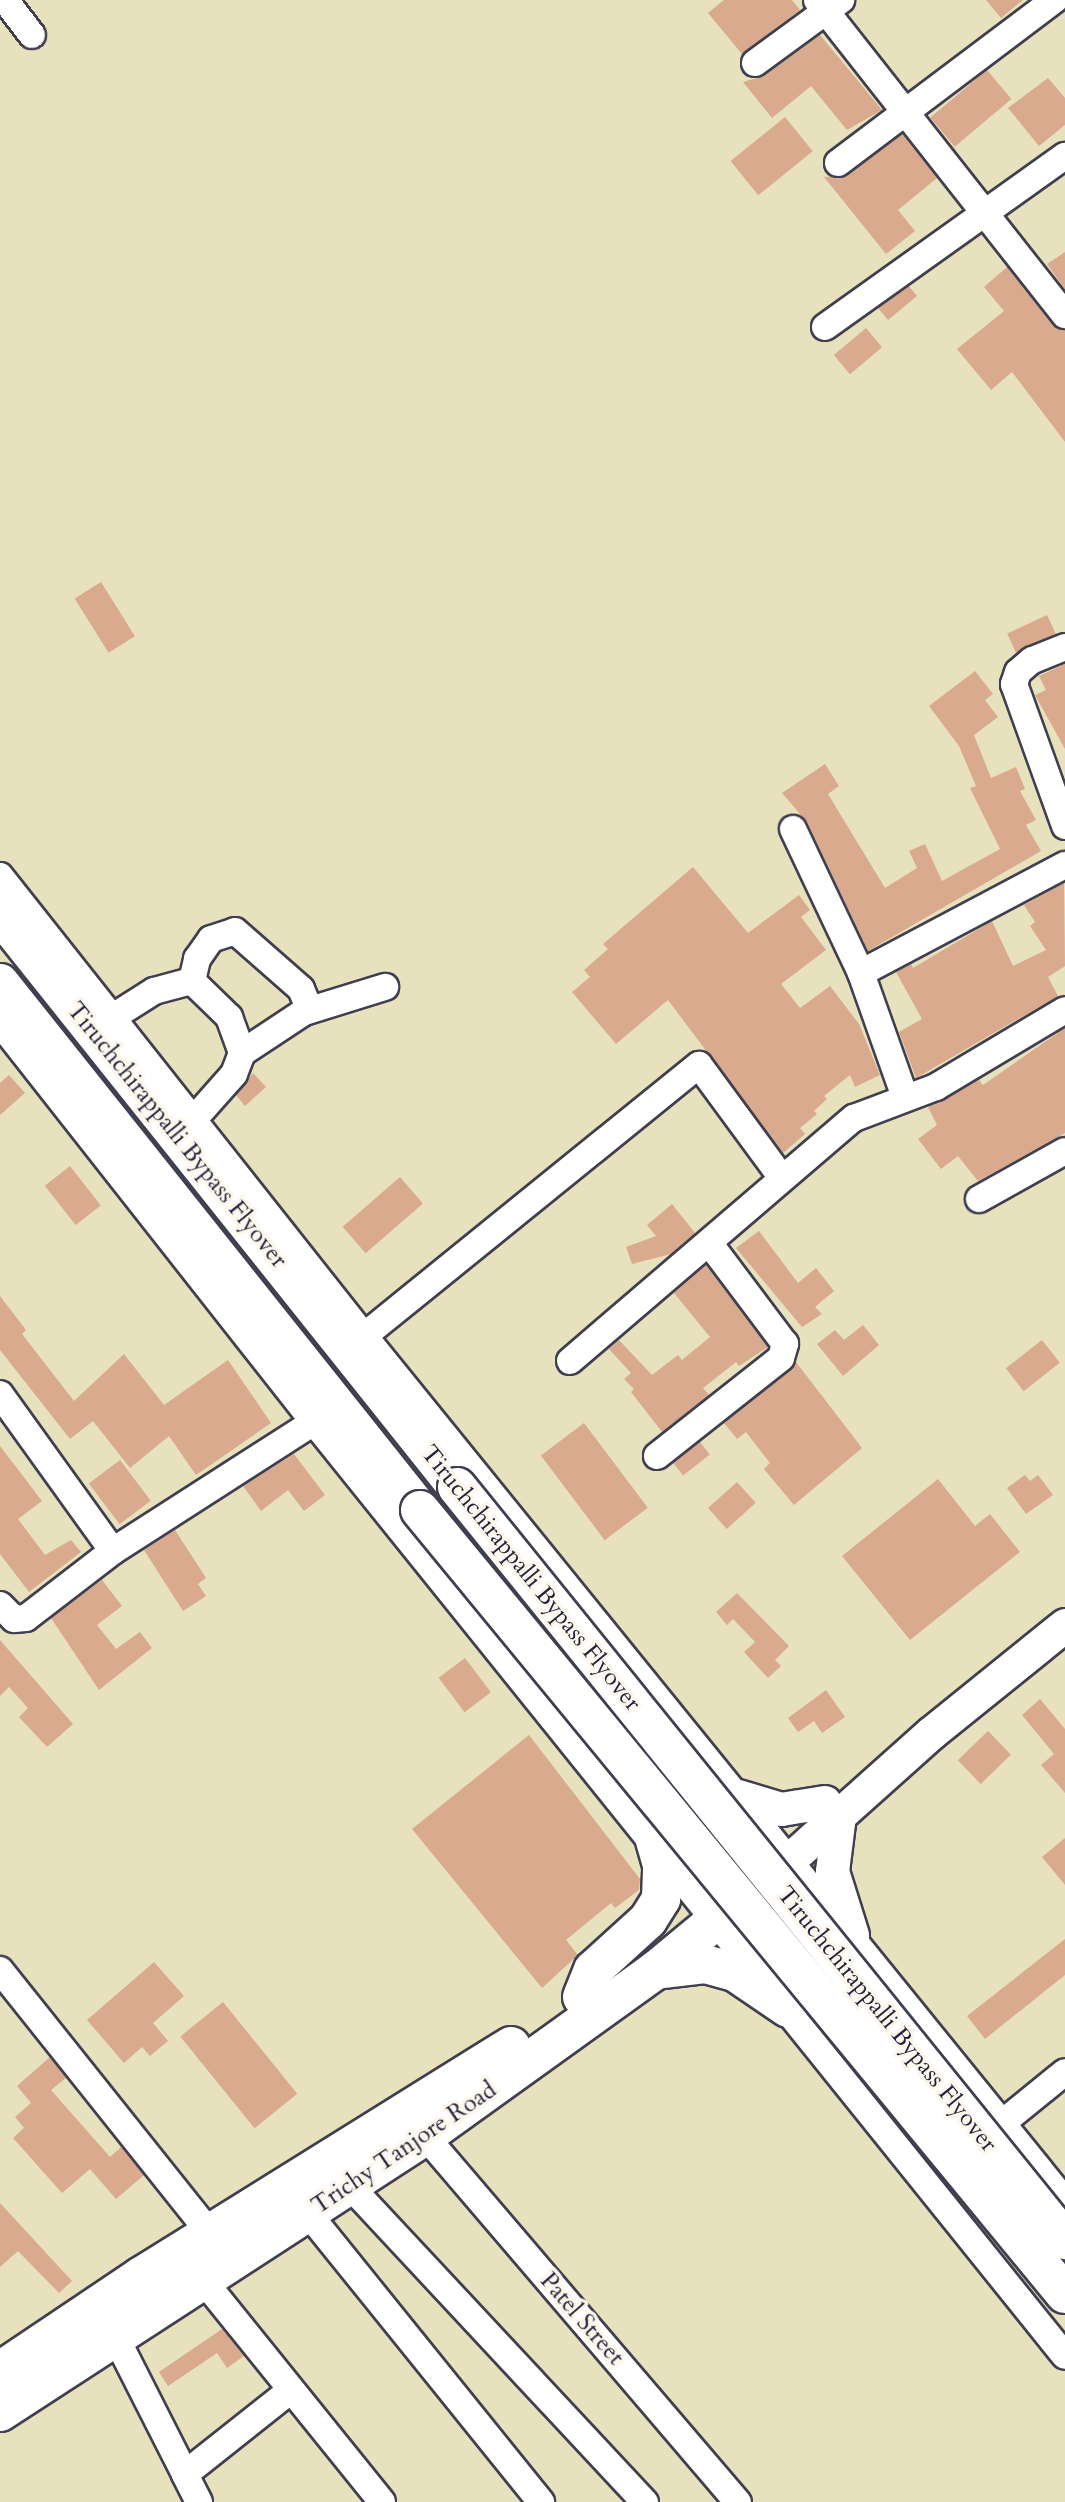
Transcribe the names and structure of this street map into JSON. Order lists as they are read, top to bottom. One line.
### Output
{"streets":{"highway":["Tiruchchirappalli Bypass Flyover","Trichy Tanjore Road"],"street":["Patel Street"]},"crossings":[["Trichy Tanjore Road","Patel Street"]]}
